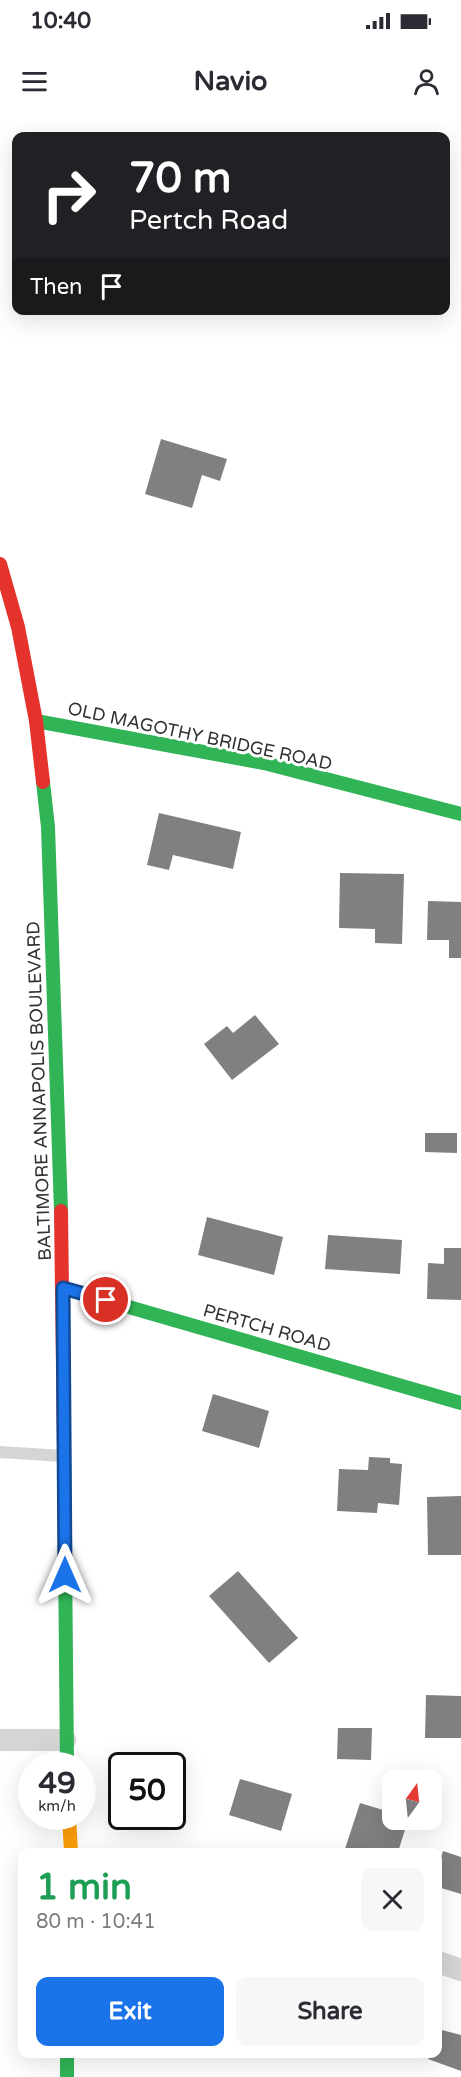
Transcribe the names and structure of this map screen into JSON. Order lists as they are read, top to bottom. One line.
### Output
{"streets":{"main road":["OLD MAGOTHY BRIDGE ROAD","BALTIMORE ANNAPOLIS BOULEVARD","PERTCH ROAD"]},"crossings":[["OLD MAGOTHY BRIDGE ROAD","BALTIMORE ANNAPOLIS BOULEVARD"],["BALTIMORE ANNAPOLIS BOULEVARD","PERTCH ROAD"]],"north":"top","page":{"status":"10:40","header":"Navio","turn":["70 m","Pertch Road"],"then":"Then","speed":"49 km/h","limit":"50","heading":["1 min","80 m · 10:41"],"buttons":["Exit","Share"]}}
